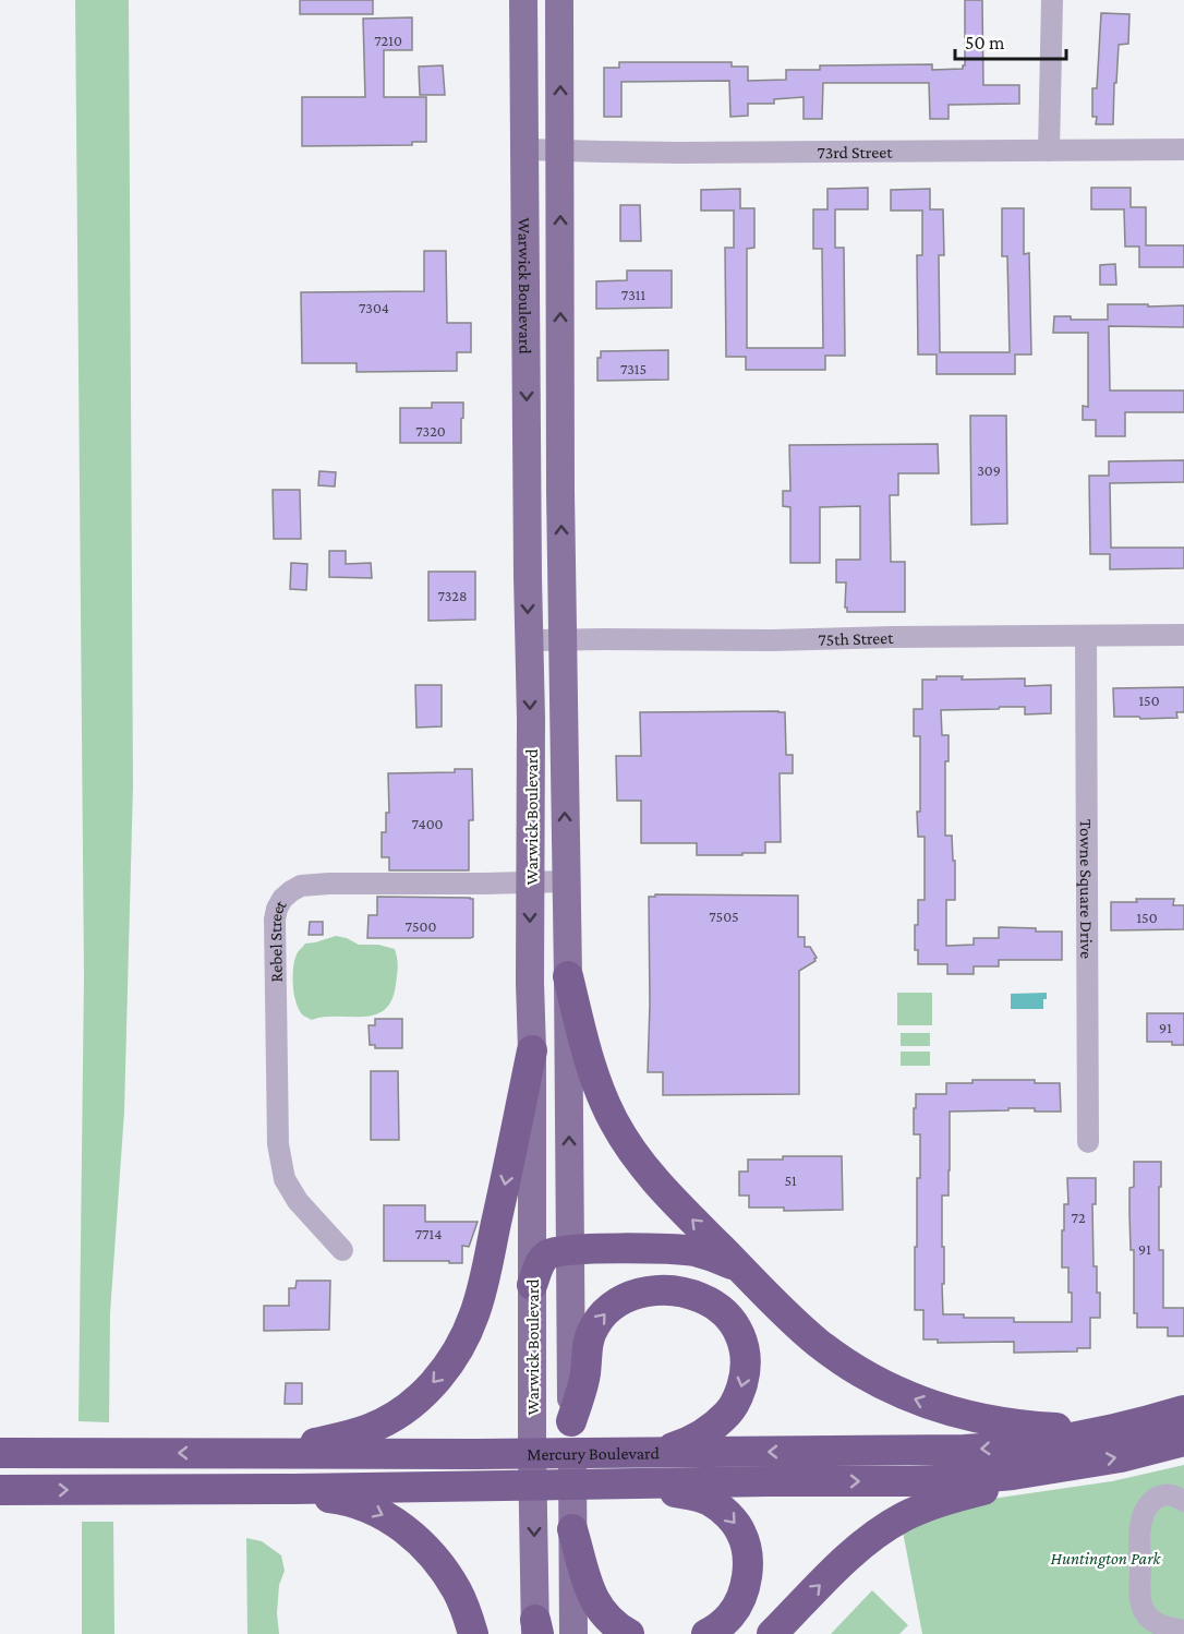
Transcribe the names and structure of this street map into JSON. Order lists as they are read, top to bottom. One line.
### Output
{"streets":{"highway":["Mercury Boulevard"],"main road":["Warwick Boulevard"],"street":["73rd Street","75th Street","Towne Square Drive","Rebel Street"]},"crossings":[["73rd Street","Warwick Boulevard"],["Warwick Boulevard","75th Street"],["Warwick Boulevard","Rebel Street"],["75th Street","Towne Square Drive"]],"parks":["Huntington Park"],"house_numbers":["7210","7311","7304","7315","7320","309","7328","150","7400","7505","150","7500","91","51","72","7714","91"],"scale_bar":"50 m"}
